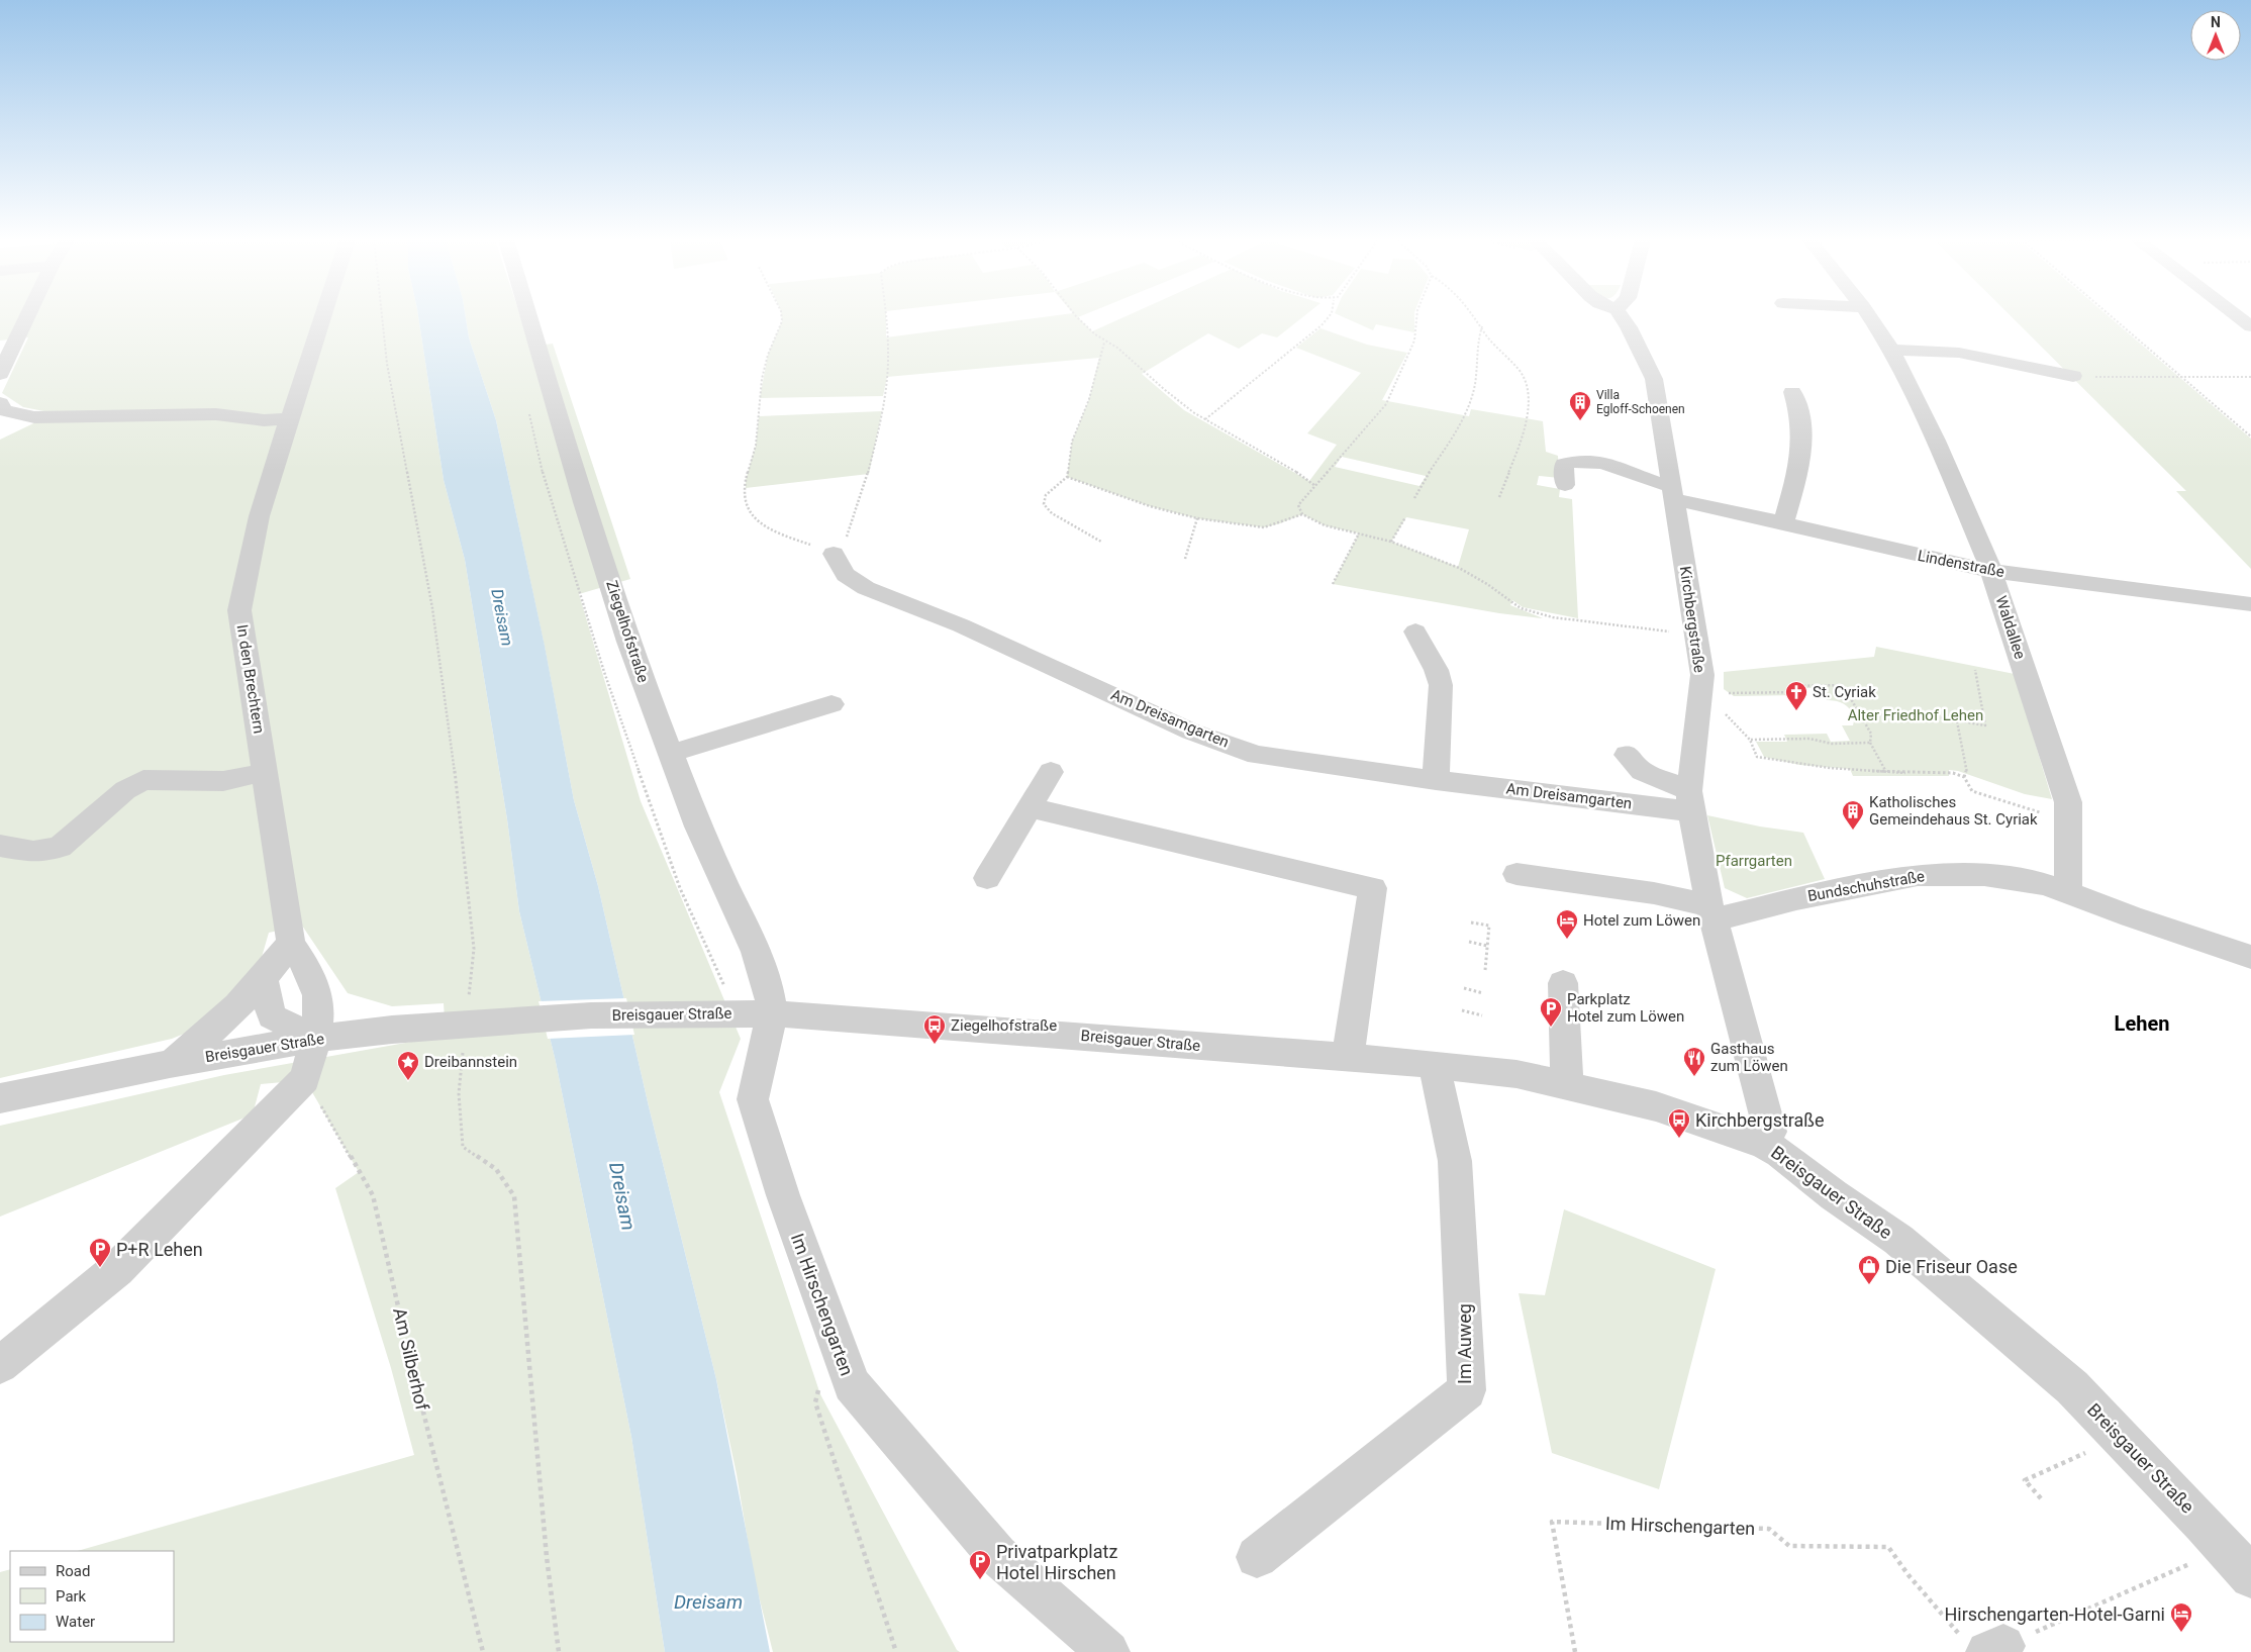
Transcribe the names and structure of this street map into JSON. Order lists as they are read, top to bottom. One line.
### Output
{"streets":{"street":["Lindenstraße","Kirchbergstraße","Waldallee","Ziegelhofstraße","In den Brechtern","Am Dreisamgarten","Bundschuhstraße","Breisgauer Straße","Im Hirschengarten","Im Auweg"],"path":["Am Silberhof"]},"crossings":[["Lindenstraße","Kirchbergstraße"],["Lindenstraße","Waldallee"],["Kirchbergstraße","Am Dreisamgarten"],["Kirchbergstraße","Bundschuhstraße"],["Kirchbergstraße","Breisgauer Straße"],["Waldallee","Bundschuhstraße"],["Ziegelhofstraße","Breisgauer Straße"],["Ziegelhofstraße","Im Hirschengarten"],["In den Brechtern","Breisgauer Straße"],["In den Brechtern","Am Silberhof"],["Breisgauer Straße","Im Hirschengarten"],["Breisgauer Straße","Im Auweg"]],"districts":["Lehen"],"water":["Dreisam"],"parks":["Alter Friedhof Lehen","Pfarrgarten"],"places":{"building":["Villa Egloff-Schoenen","Katholisches Gemeindehaus St. Cyriak"],"church":["St. Cyriak"],"hotel":["Hotel zum Löwen","Hirschengarten-Hotel-Garni"],"parking":["Parkplatz Hotel zum Löwen","P+R Lehen","Privatparkplatz Hotel Hirschen"],"bus stop":["Ziegelhofstraße","Kirchbergstraße"],"restaurant":["Gasthaus zum Löwen"],"place":["Dreibannstein"],"shop":["Die Friseur Oase"]},"legend":["Road","Park","Water"],"north":"top"}
